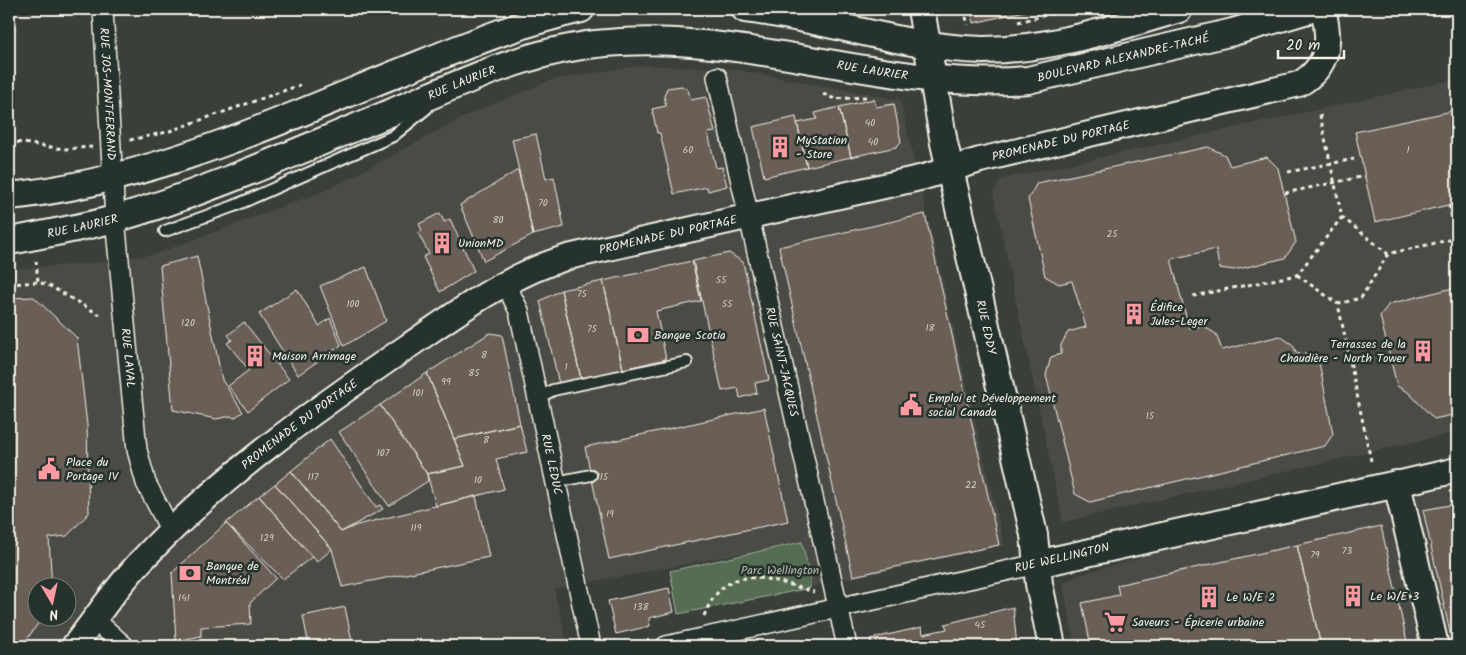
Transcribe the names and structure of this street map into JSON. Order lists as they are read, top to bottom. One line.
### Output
{"streets":{"main road":["BOULEVARD ALEXANDRE-TACHÉ","RUE LAURIER","RUE EDDY","RUE WELLINGTON"],"street":["RUE JOS-MONTFERRAND","PROMENADE DU PORTAGE","RUE LAVAL","RUE SAINT-JACQUES","RUE LEDUC"]},"crossings":[["BOULEVARD ALEXANDRE-TACHÉ","RUE LAURIER"],["BOULEVARD ALEXANDRE-TACHÉ","RUE EDDY"],["RUE LAURIER","RUE EDDY"],["RUE LAURIER","RUE LAVAL"],["RUE JOS-MONTFERRAND","RUE LAVAL"],["PROMENADE DU PORTAGE","RUE EDDY"],["PROMENADE DU PORTAGE","RUE LAVAL"],["PROMENADE DU PORTAGE","RUE SAINT-JACQUES"],["PROMENADE DU PORTAGE","RUE LEDUC"],["RUE EDDY","RUE WELLINGTON"],["RUE SAINT-JACQUES","RUE WELLINGTON"]],"parks":["Parc Wellington"],"places":{"building":["MyStation - Store","UnionMD","Édifice Jules-Leger","Terrasses de la Chaudière - North Tower","Maison Arrimage","Le W/E 3","Le W/E 2"],"bank":["Banque Scotia","Banque de Montréal"],"public building":["Emploi et Développement social Canada","Place du Portage IV"],"supermarket":["Saveurs - Épicerie urbaine"]},"house_numbers":["40","40","60","1","70","80","25","55","75","100","55","120","18","75","8","1","85","99","101","15","8","107","117","15","10","22","19","119","129","73","79","141","138","45"],"scale_bar":"20 m","north":"bottom"}
